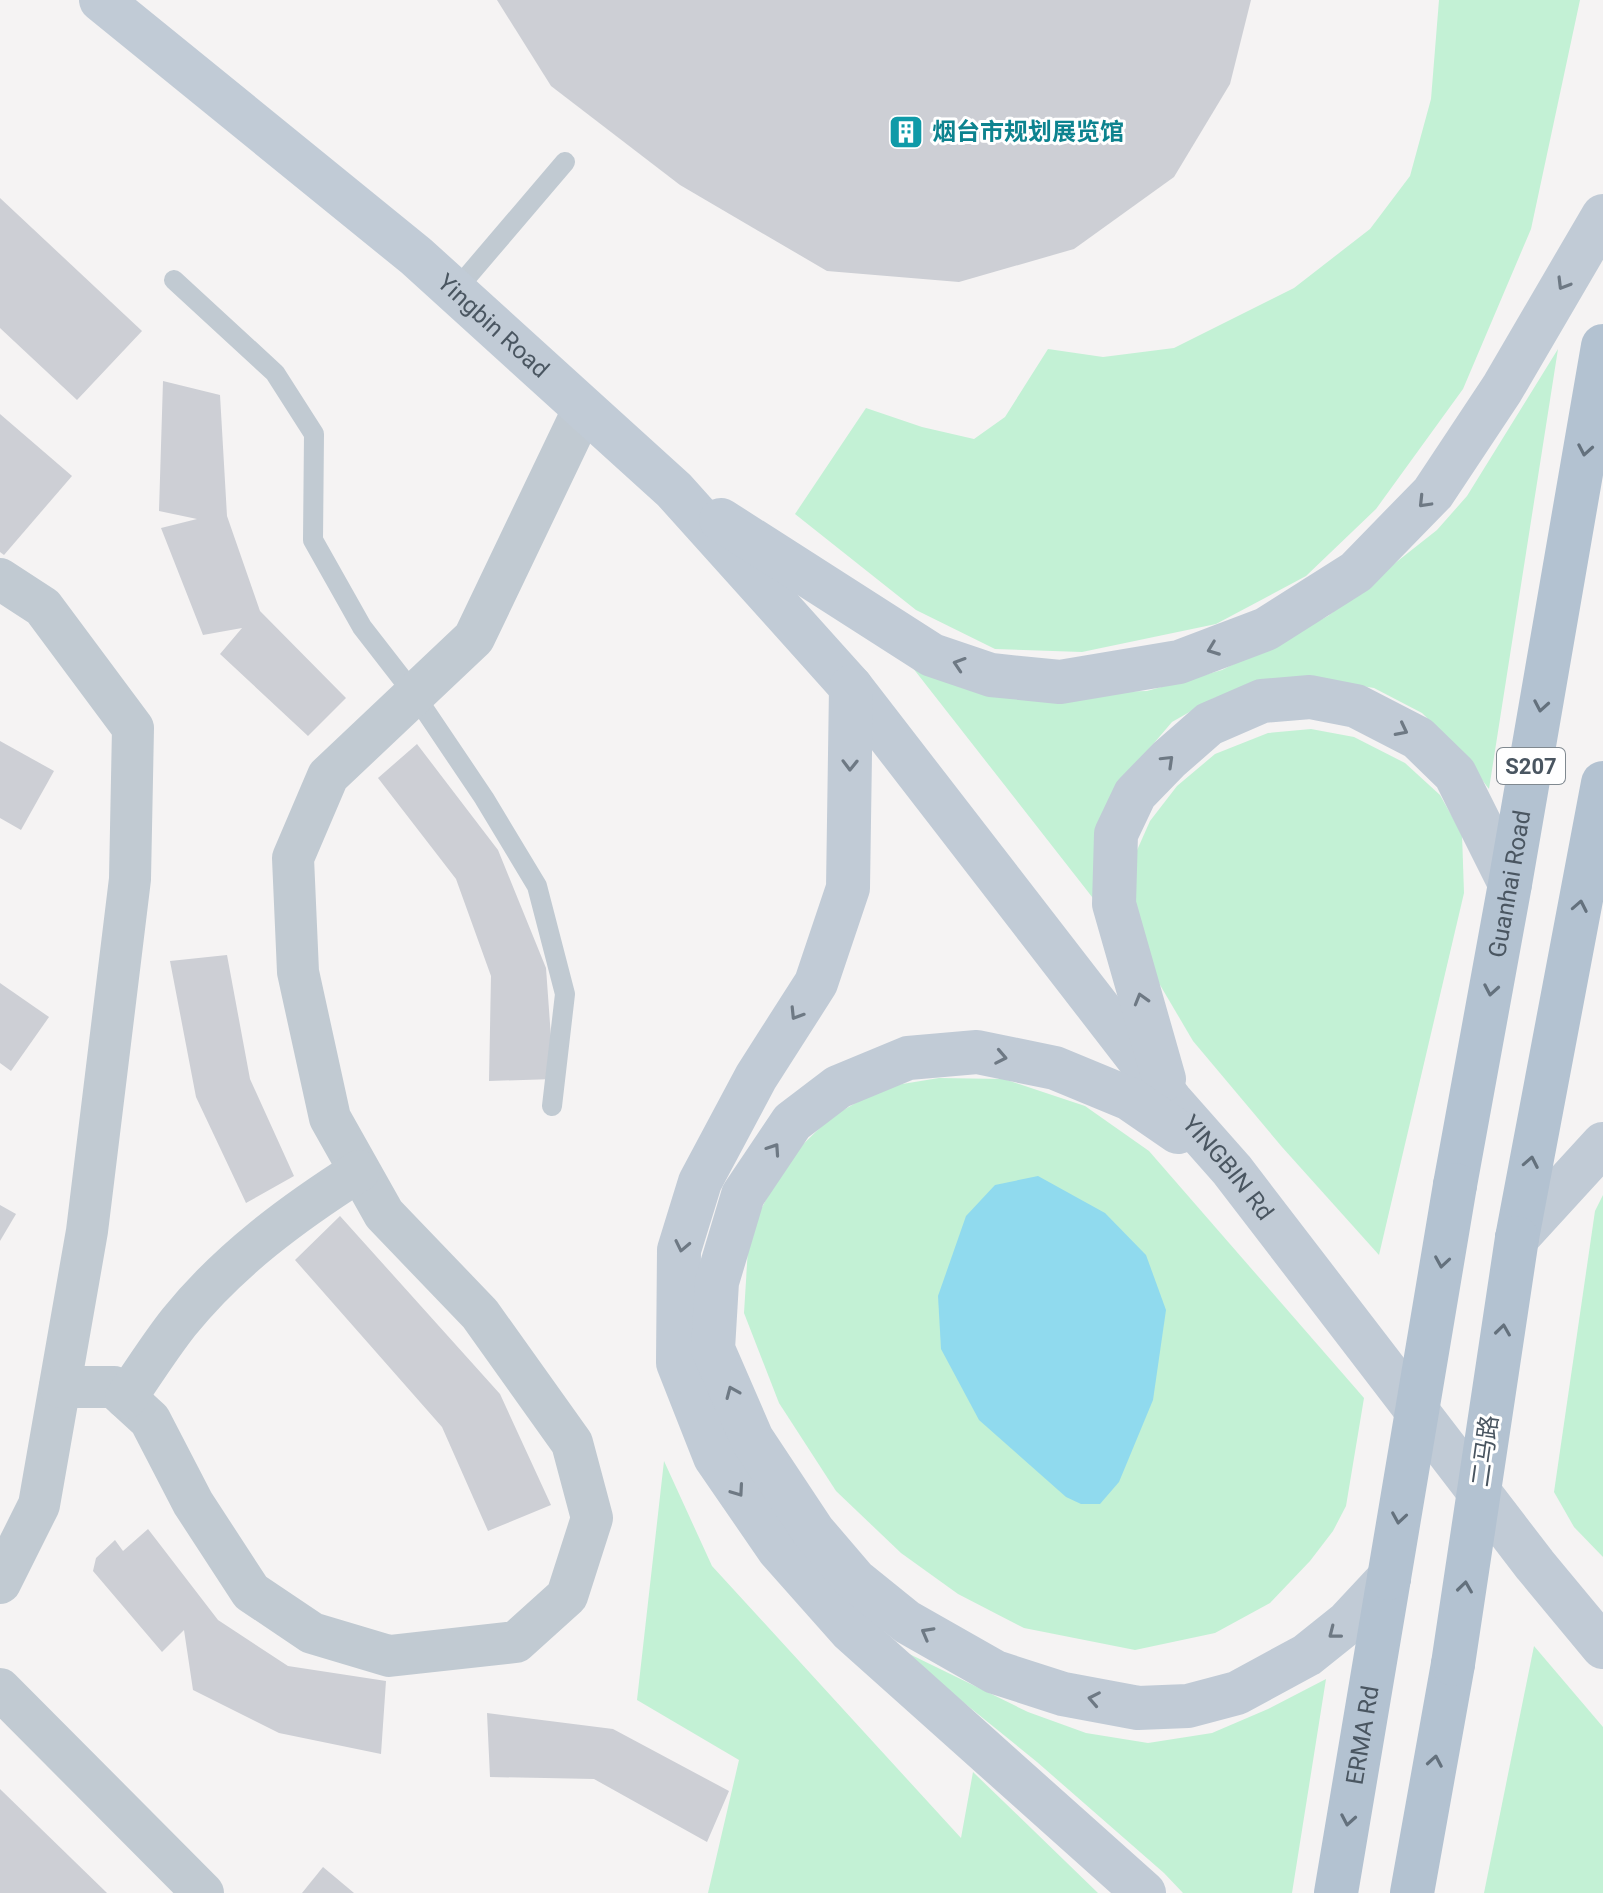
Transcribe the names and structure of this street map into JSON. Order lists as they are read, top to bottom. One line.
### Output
{"streets":{"main road":["Yingbin Road","S207","Guanhai Road","YINGBIN Rd","二马路","ERMA Rd"]},"crossings":[["Yingbin Road","YINGBIN Rd"],["Guanhai Road","ERMA Rd"]],"one_way":["Guanhai Road","二马路","ERMA Rd"],"places":{"building":["烟台市规划展览馆"]}}
